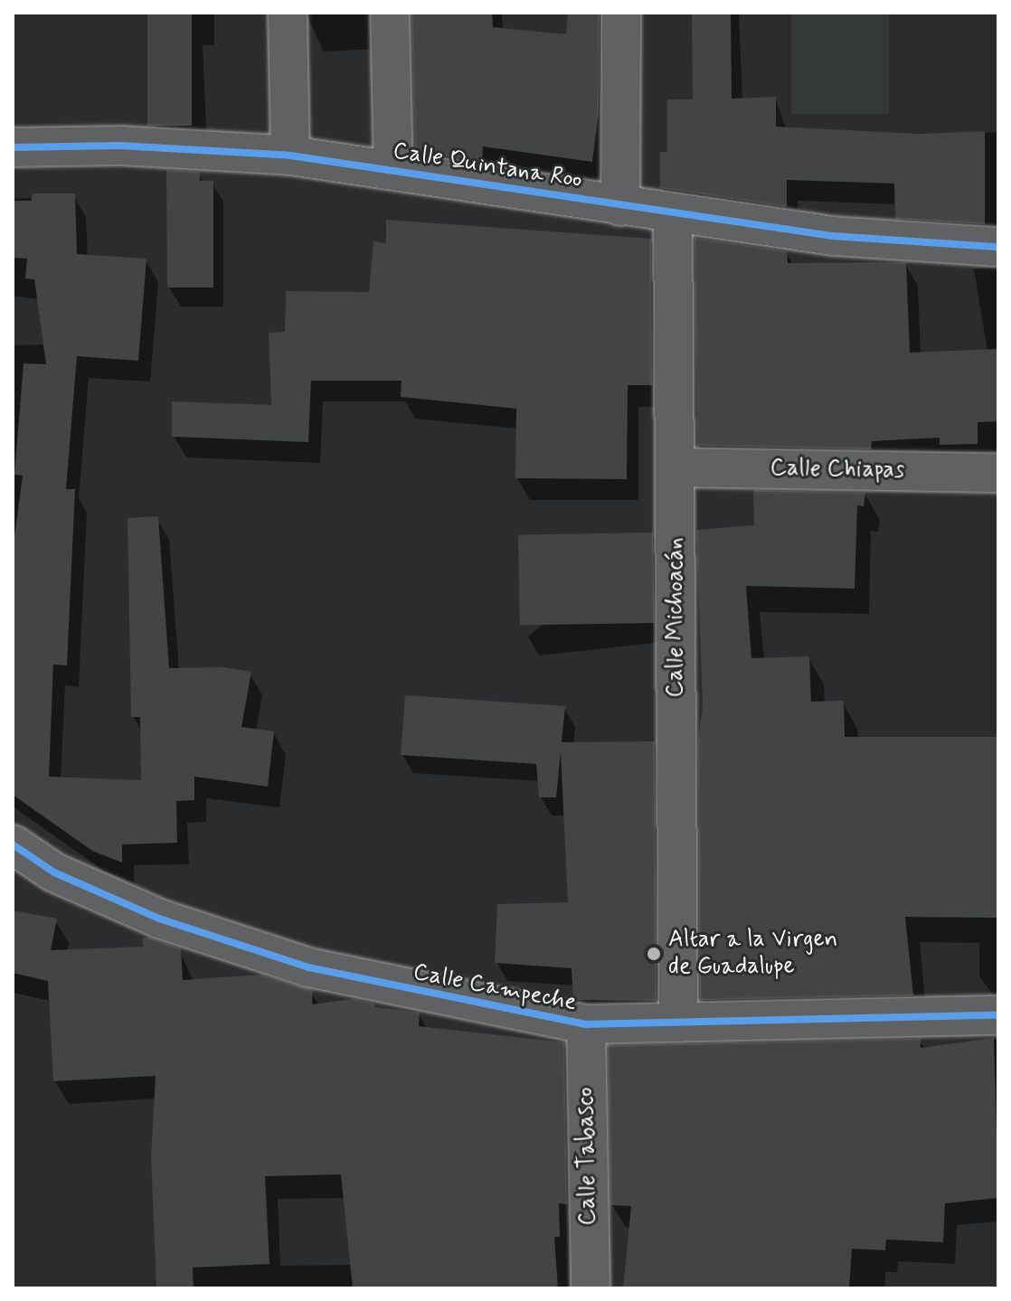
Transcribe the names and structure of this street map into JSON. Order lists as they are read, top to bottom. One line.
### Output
{"streets":{"street":["Calle Quintana Roo","Calle Chiapas","Calle Michoacán","Calle Campeche","Calle Tabasco"]},"crossings":[["Calle Quintana Roo","Calle Michoacán"],["Calle Chiapas","Calle Michoacán"],["Calle Michoacán","Calle Campeche"],["Calle Campeche","Calle Tabasco"]],"places":["Altar a la Virgen de Guadalupe"]}
